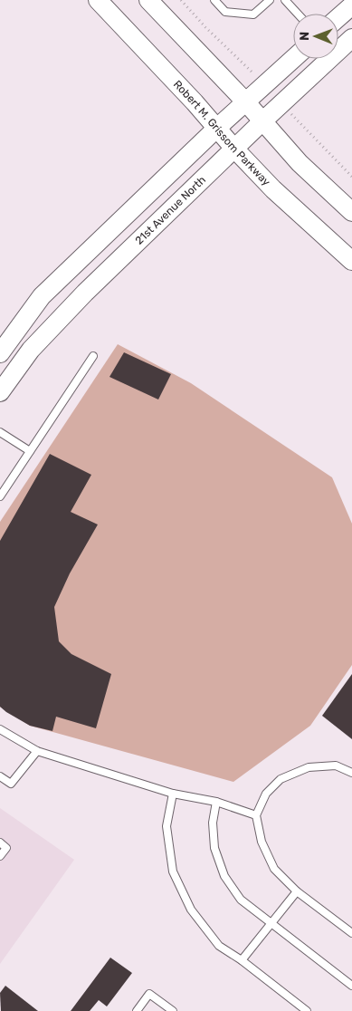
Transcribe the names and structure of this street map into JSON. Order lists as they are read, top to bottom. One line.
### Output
{"streets":{"main road":["Robert M. Grissom Parkway","21st Avenue North"]},"crossings":[["Robert M. Grissom Parkway","21st Avenue North"]],"north":"left"}
